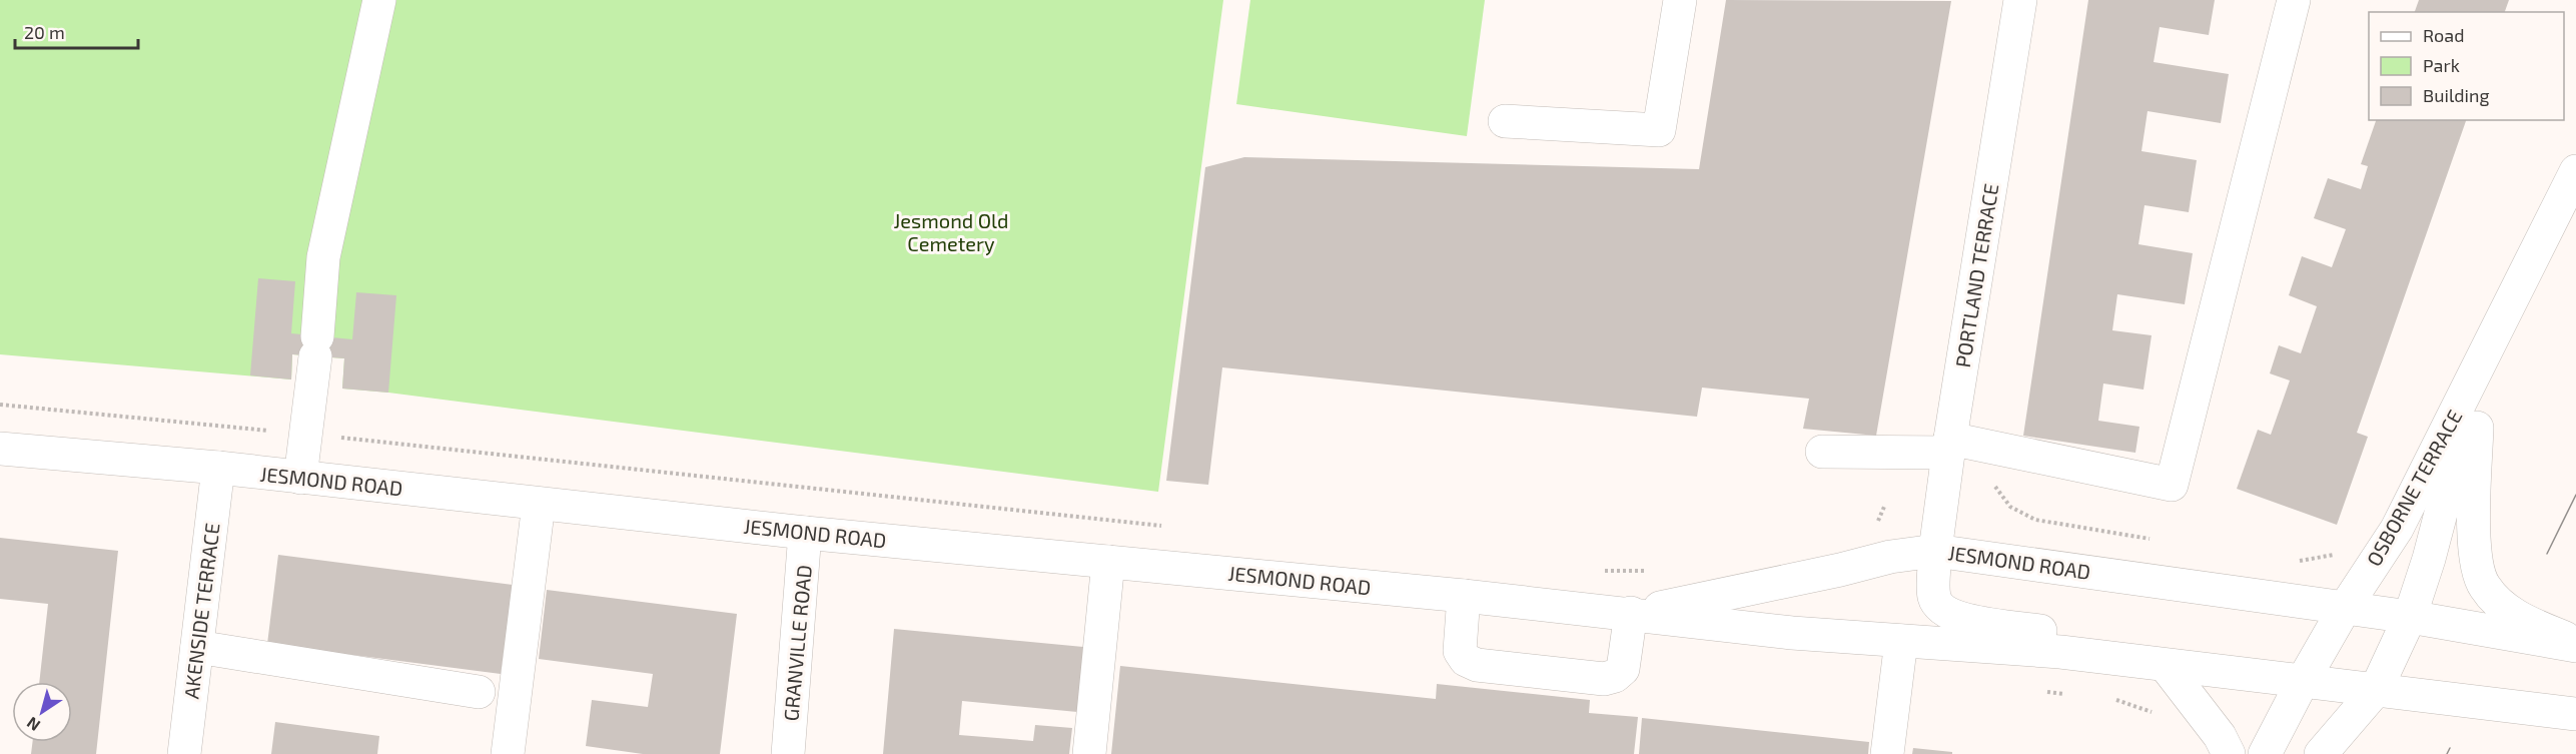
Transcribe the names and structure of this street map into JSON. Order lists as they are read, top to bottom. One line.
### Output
{"streets":{"main road":["PORTLAND TERRACE","JESMOND ROAD","OSBORNE TERRACE","AKENSIDE TERRACE","GRANVILLE ROAD"]},"crossings":[["PORTLAND TERRACE","JESMOND ROAD"],["JESMOND ROAD","OSBORNE TERRACE"],["JESMOND ROAD","AKENSIDE TERRACE"],["JESMOND ROAD","GRANVILLE ROAD"]],"parks":["Jesmond Old Cemetery"],"legend":["Road","Park","Building"],"scale_bar":"20 m","north":"bottom left"}
